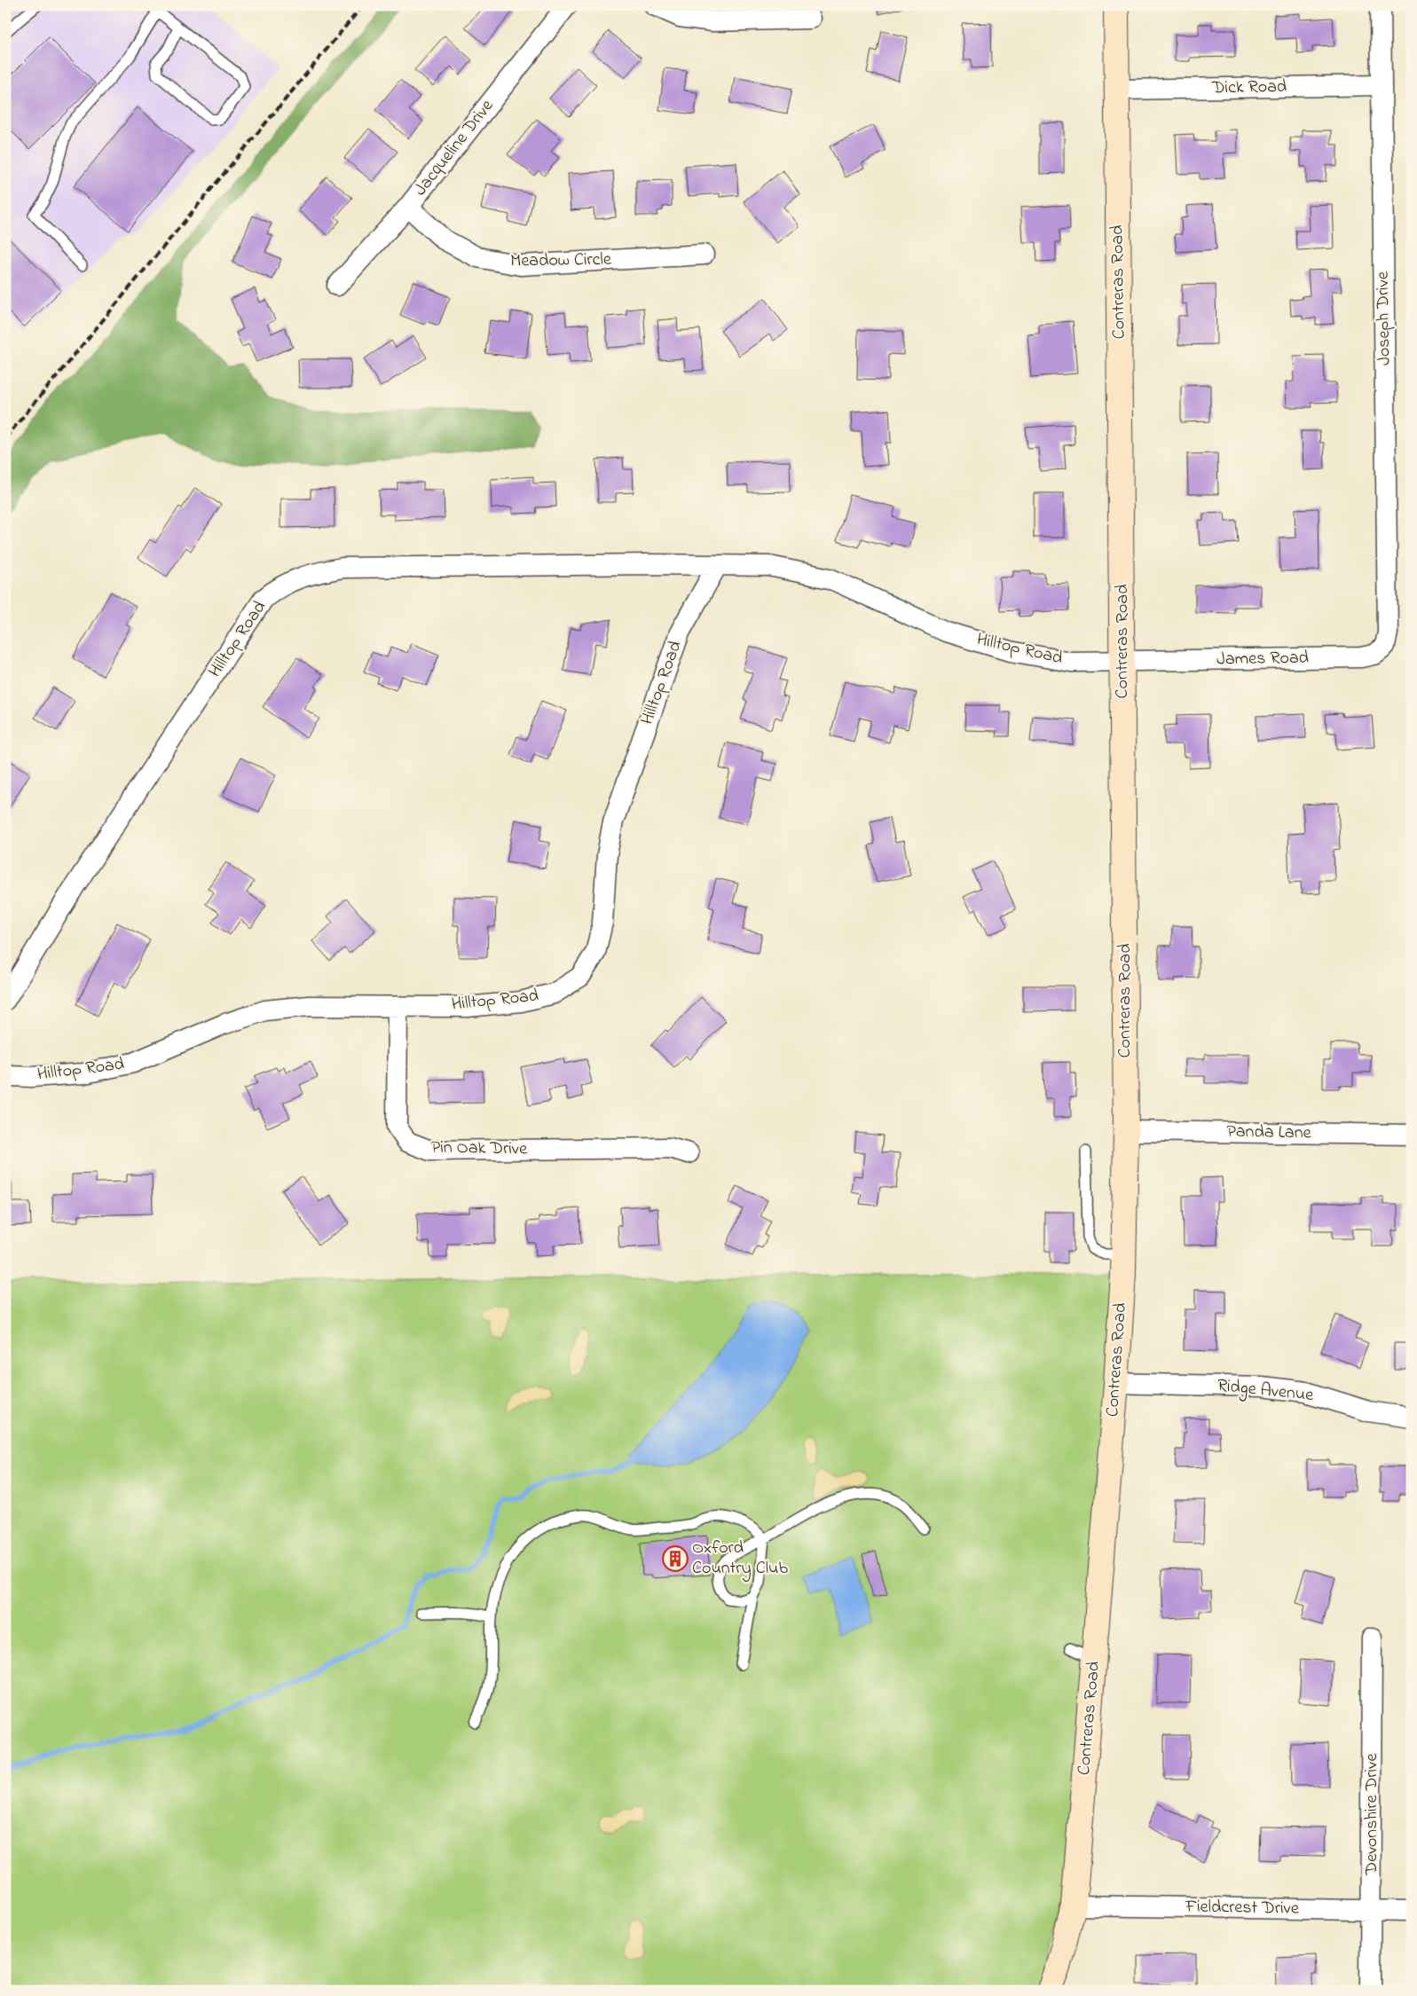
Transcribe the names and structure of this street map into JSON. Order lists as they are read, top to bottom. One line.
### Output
{"streets":{"street":["Dick Road","Jacqueline Drive","Meadow Circle","Contreras Road","Joseph Drive","Hilltop Road","James Road","Panda Lane","Pin Oak Drive","Ridge Avenue","Devonshire Drive","Fieldcrest Drive"]},"crossings":[["Dick Road","Contreras Road"],["Dick Road","Joseph Drive"],["Jacqueline Drive","Meadow Circle"],["Contreras Road","Hilltop Road"],["Contreras Road","James Road"],["Contreras Road","Panda Lane"],["Contreras Road","Ridge Avenue"],["Contreras Road","Fieldcrest Drive"],["Joseph Drive","James Road"],["Hilltop Road","James Road"],["Hilltop Road","Pin Oak Drive"],["Devonshire Drive","Fieldcrest Drive"]],"places":{"building":["Oxford Country Club"]}}
